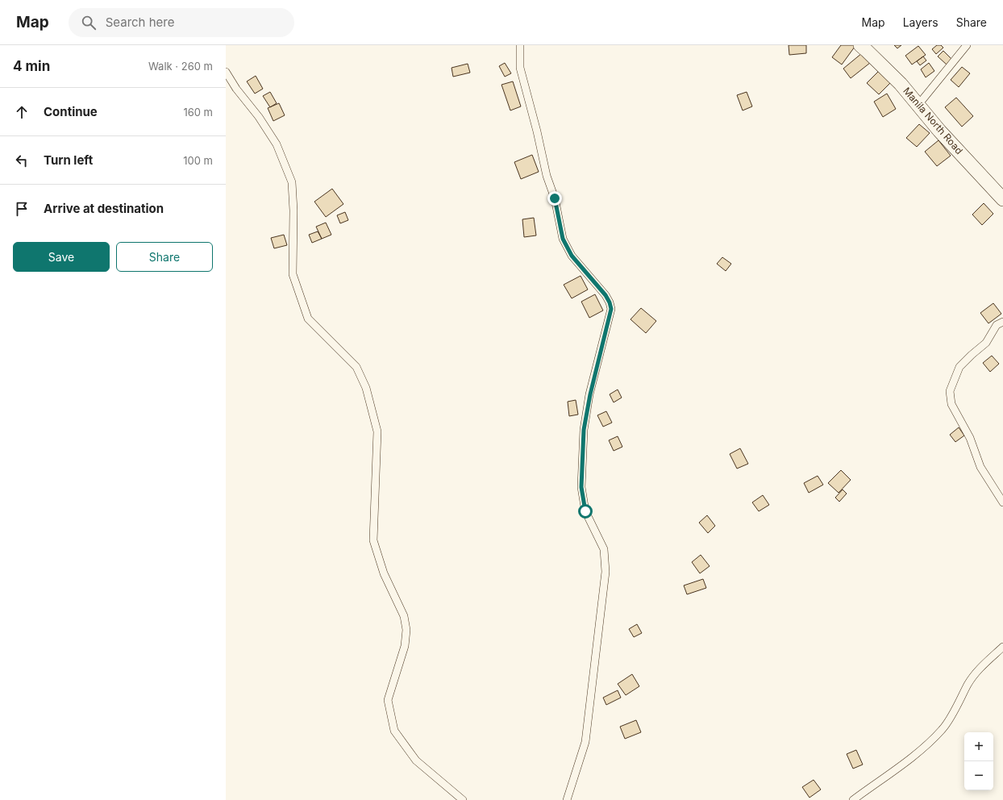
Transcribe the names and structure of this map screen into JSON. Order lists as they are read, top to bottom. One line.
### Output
{"streets":{"highway":["Manila North Road"]},"page":{"header":"Map","search":"Search here","nav":["Map","Layers","Share"],"heading":["4 min","Walk · 260 m"],"list":[["Continue","160 m"],["Turn left","100 m"],"Arrive at destination"],"buttons":["Save","Share"],"map_buttons":["+","−"]}}
